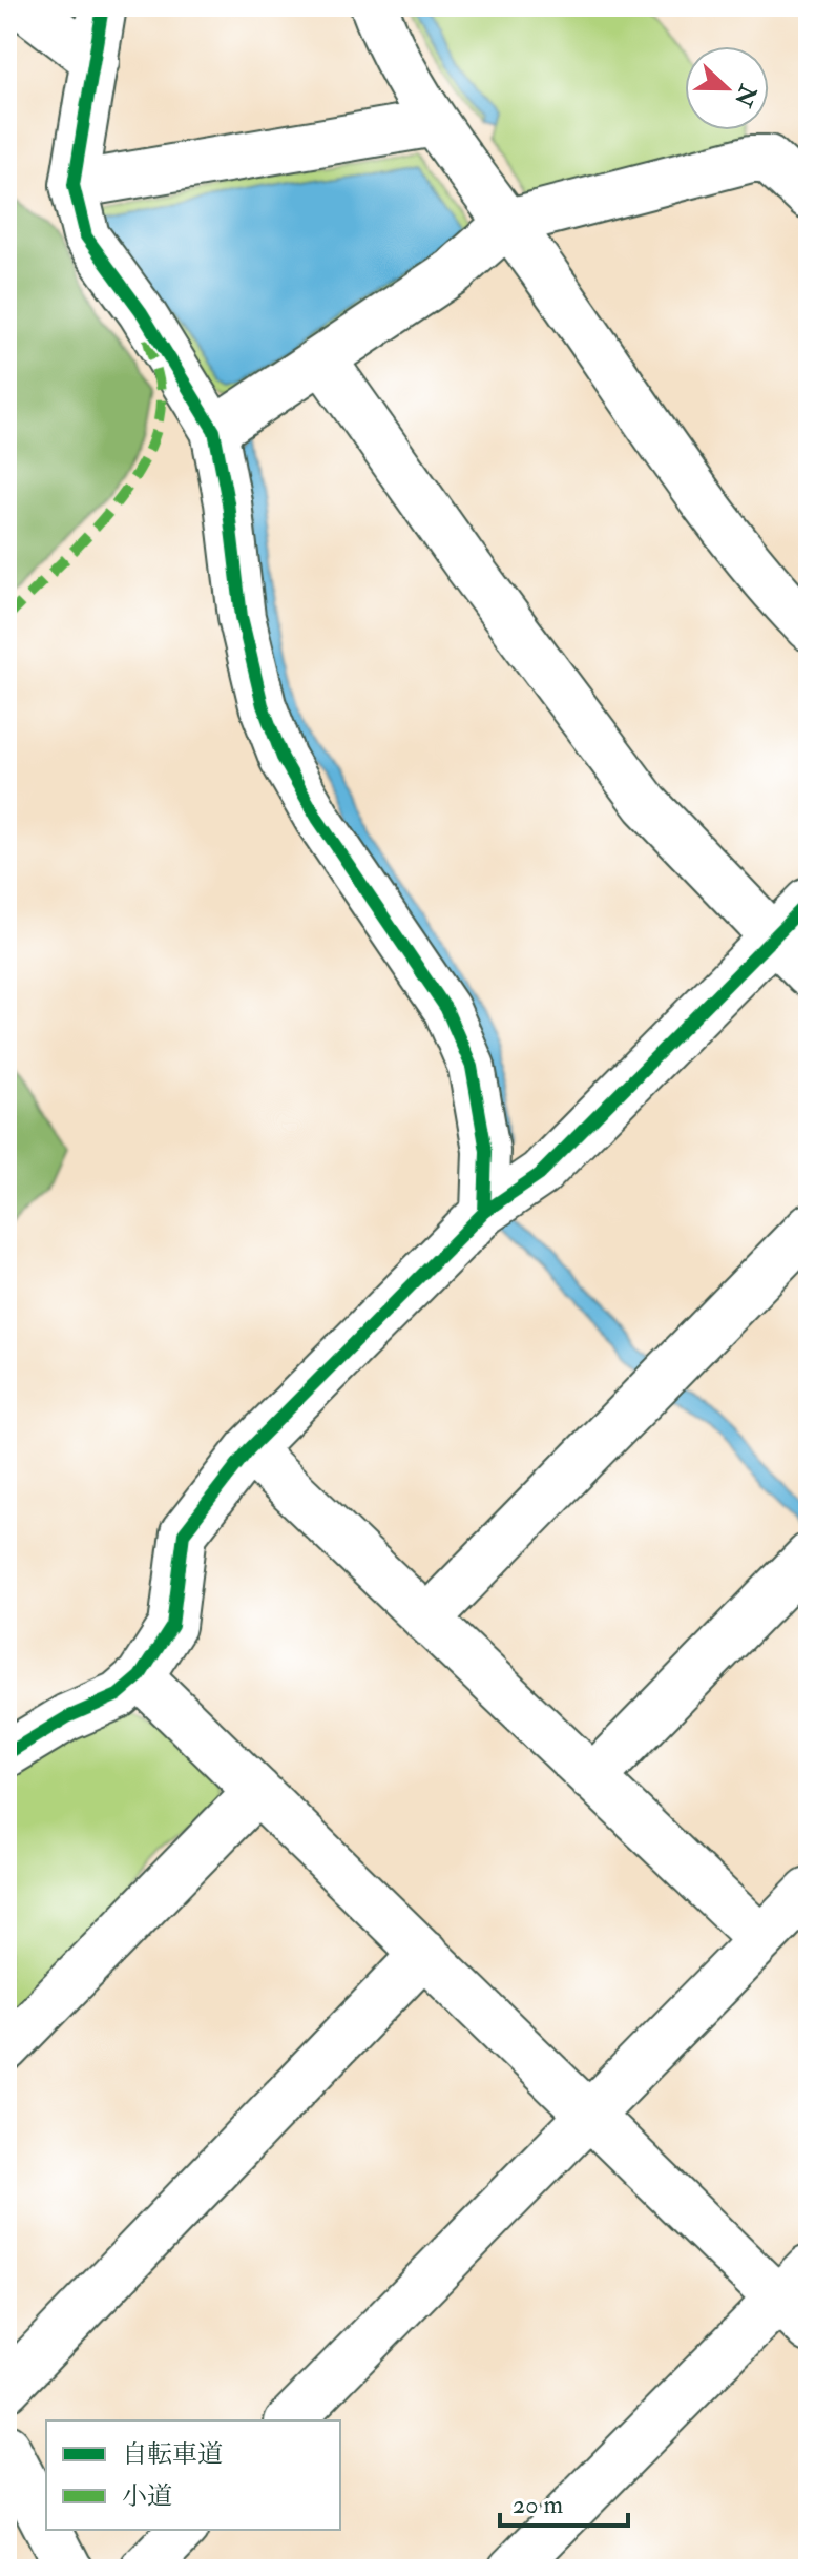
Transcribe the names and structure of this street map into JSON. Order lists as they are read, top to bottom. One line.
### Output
{"legend":["自転車道","小道"],"scale_bar":"20 m","north":"right"}
